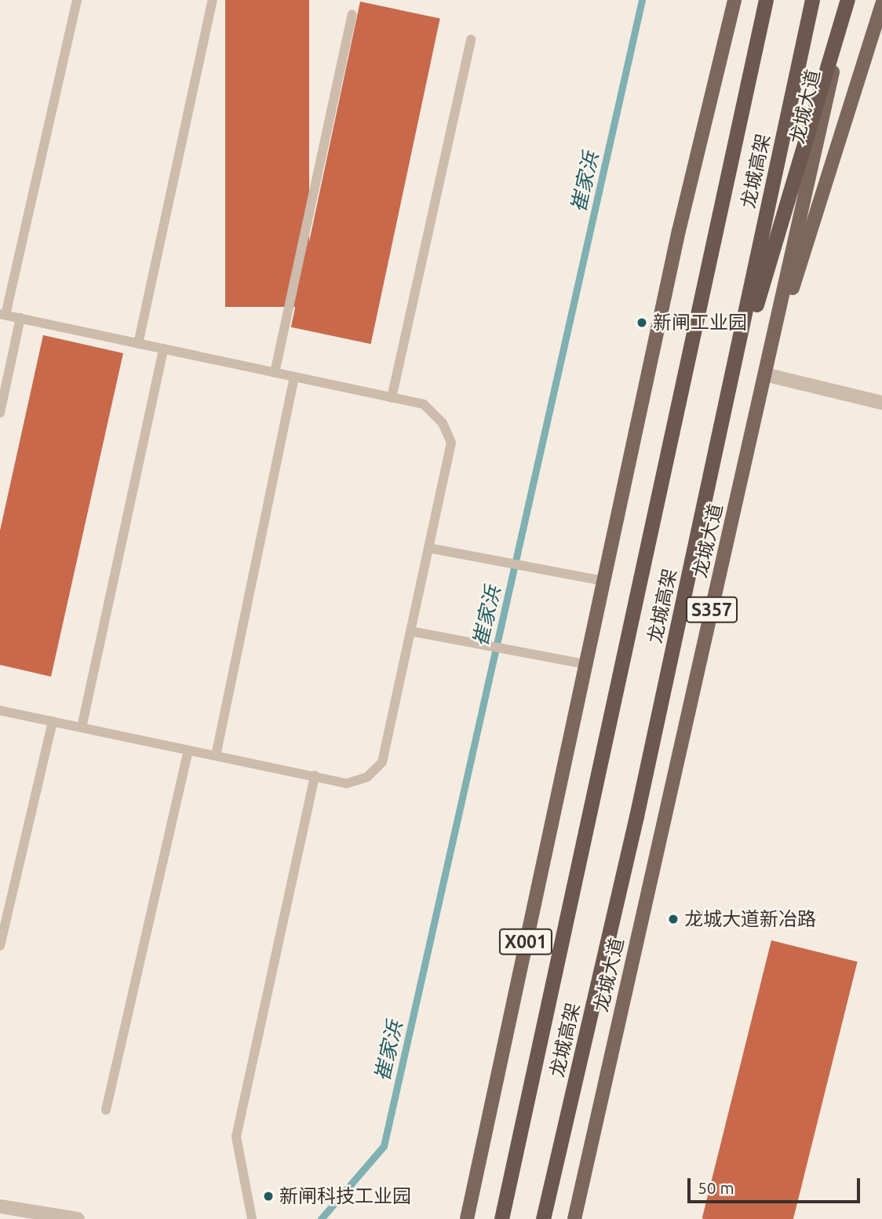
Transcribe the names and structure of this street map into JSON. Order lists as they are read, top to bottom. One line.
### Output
{"streets":{"highway":["龙城高架"],"main road":["龙城大道","S357","X001"]},"water":["崔家浜"],"places":["新闸工业园","龙城大道新冶路","新闸科技工业园"],"scale_bar":"50 m"}
